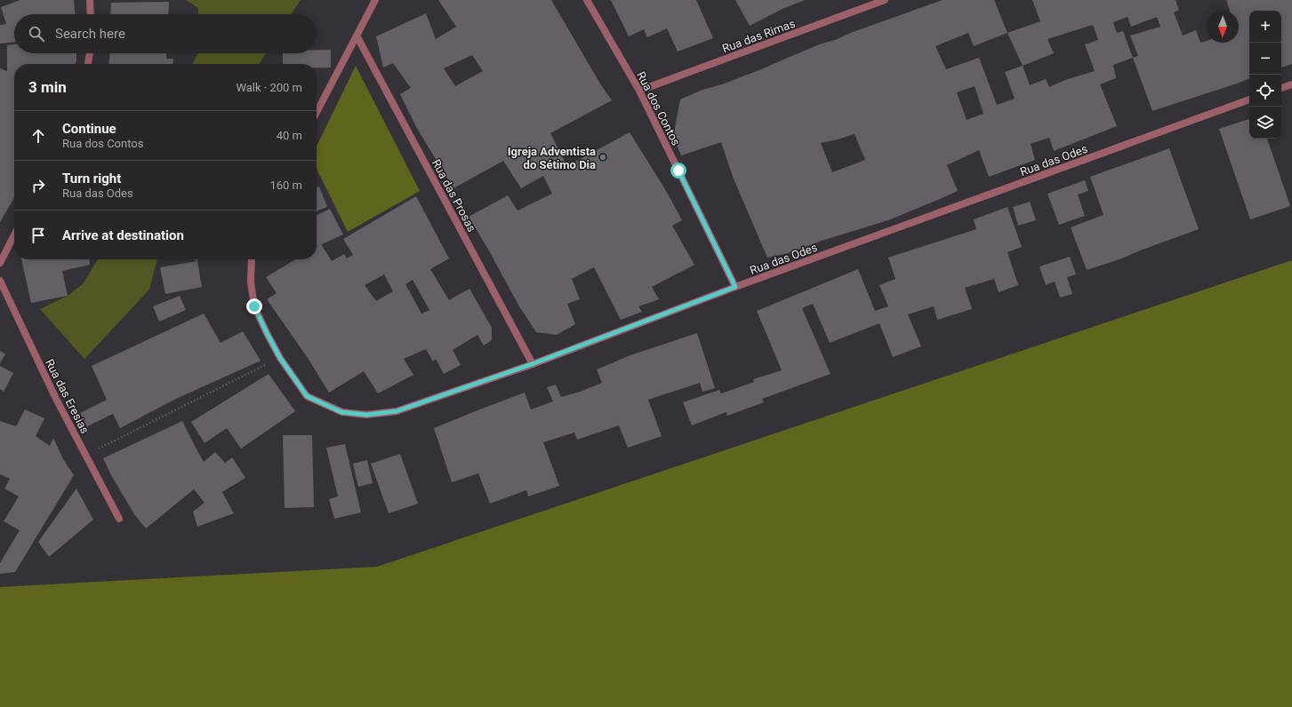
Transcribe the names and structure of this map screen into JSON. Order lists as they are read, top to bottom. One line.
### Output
{"streets":{"street":["Rua das Rimas","Rua dos Contos","Rua das Odes","Rua das Prosas","Rua das Eresias"]},"crossings":[["Rua das Rimas","Rua dos Contos"],["Rua dos Contos","Rua das Odes"],["Rua das Odes","Rua das Prosas"]],"places":["Igreja Adventista do Sétimo Dia"],"north":"bottom","page":{"map_buttons":["+","−"],"search":"Search here","heading":["3 min","Walk · 200 m"],"list":[["Continue","Rua dos Contos","40 m"],["Turn right","Rua das Odes","160 m"],"Arrive at destination"]}}
